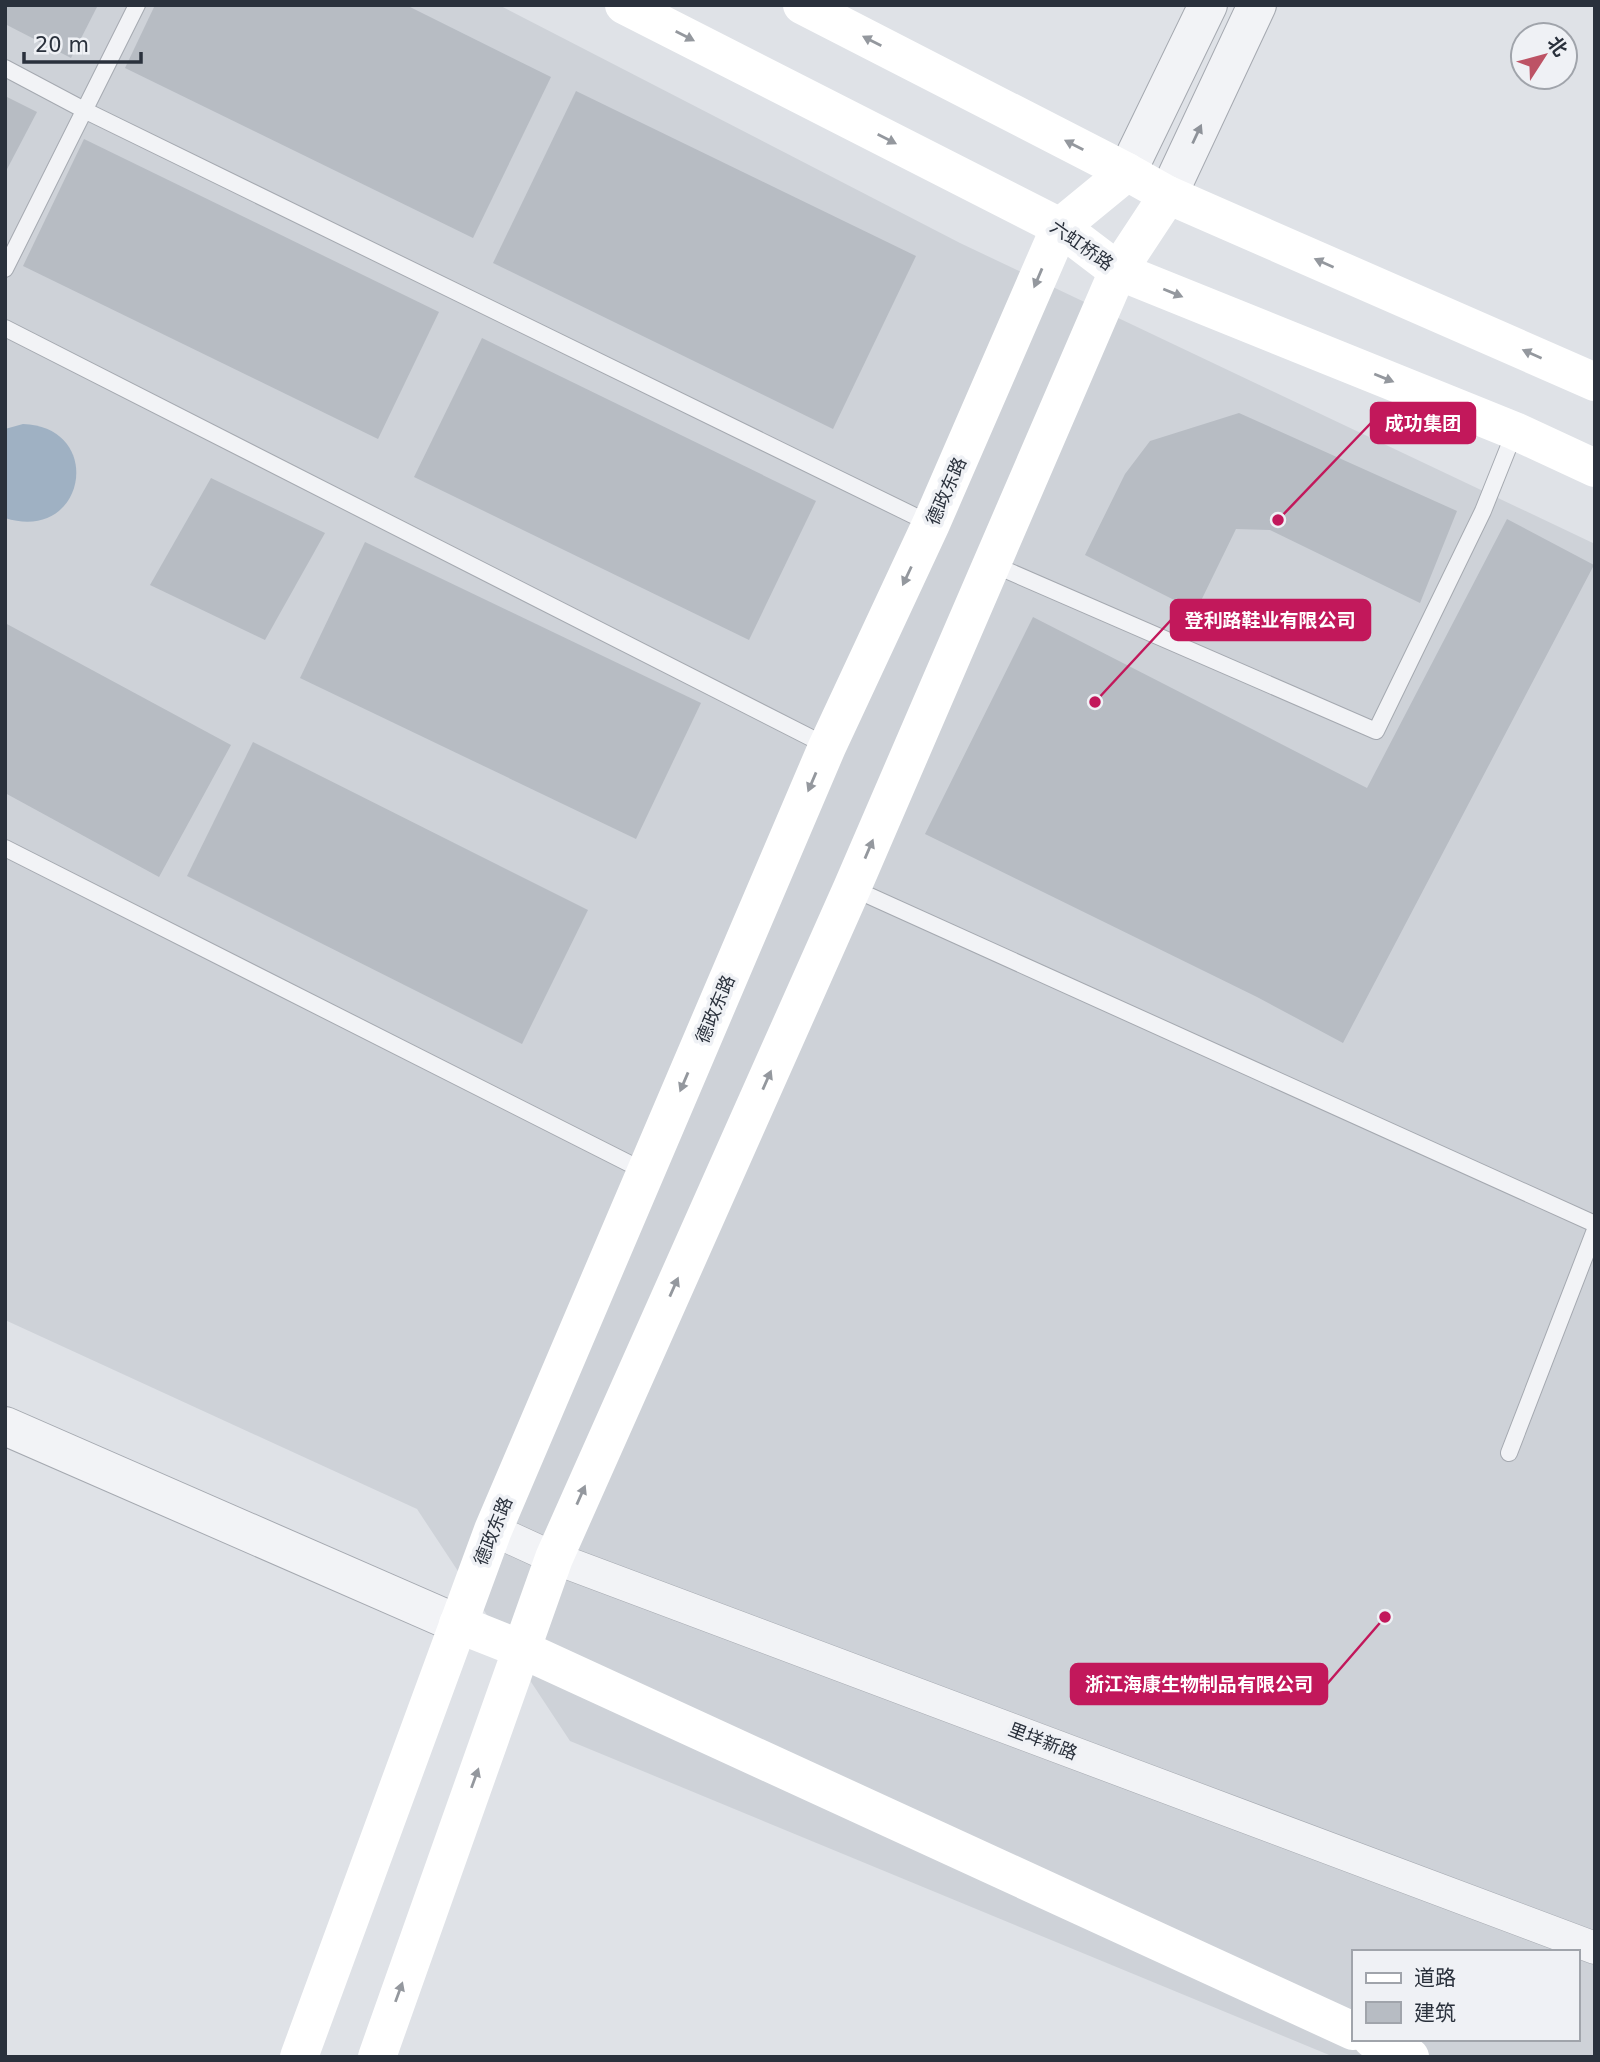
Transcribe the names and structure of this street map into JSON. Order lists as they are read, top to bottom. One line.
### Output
{"streets":{"main road":["六虹桥路","德政东路"],"street":["里垟新路"]},"crossings":[["六虹桥路","德政东路"],["德政东路","里垟新路"]],"places":["成功集团","登利路鞋业有限公司","浙江海康生物制品有限公司"],"legend":["道路","建筑"],"scale_bar":"20 m","north":"top right"}
